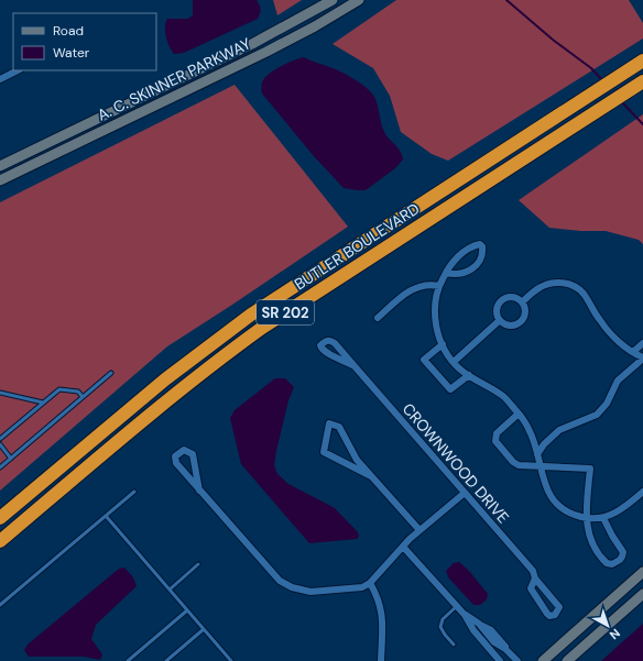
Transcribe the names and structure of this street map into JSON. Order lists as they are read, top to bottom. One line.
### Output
{"streets":{"highway":["BUTLER BOULEVARD","SR 202"],"main road":["A. C. SKINNER PARKWAY"],"street":["CROWNWOOD DRIVE"]},"legend":["Road","Water"],"north":"bottom right"}
